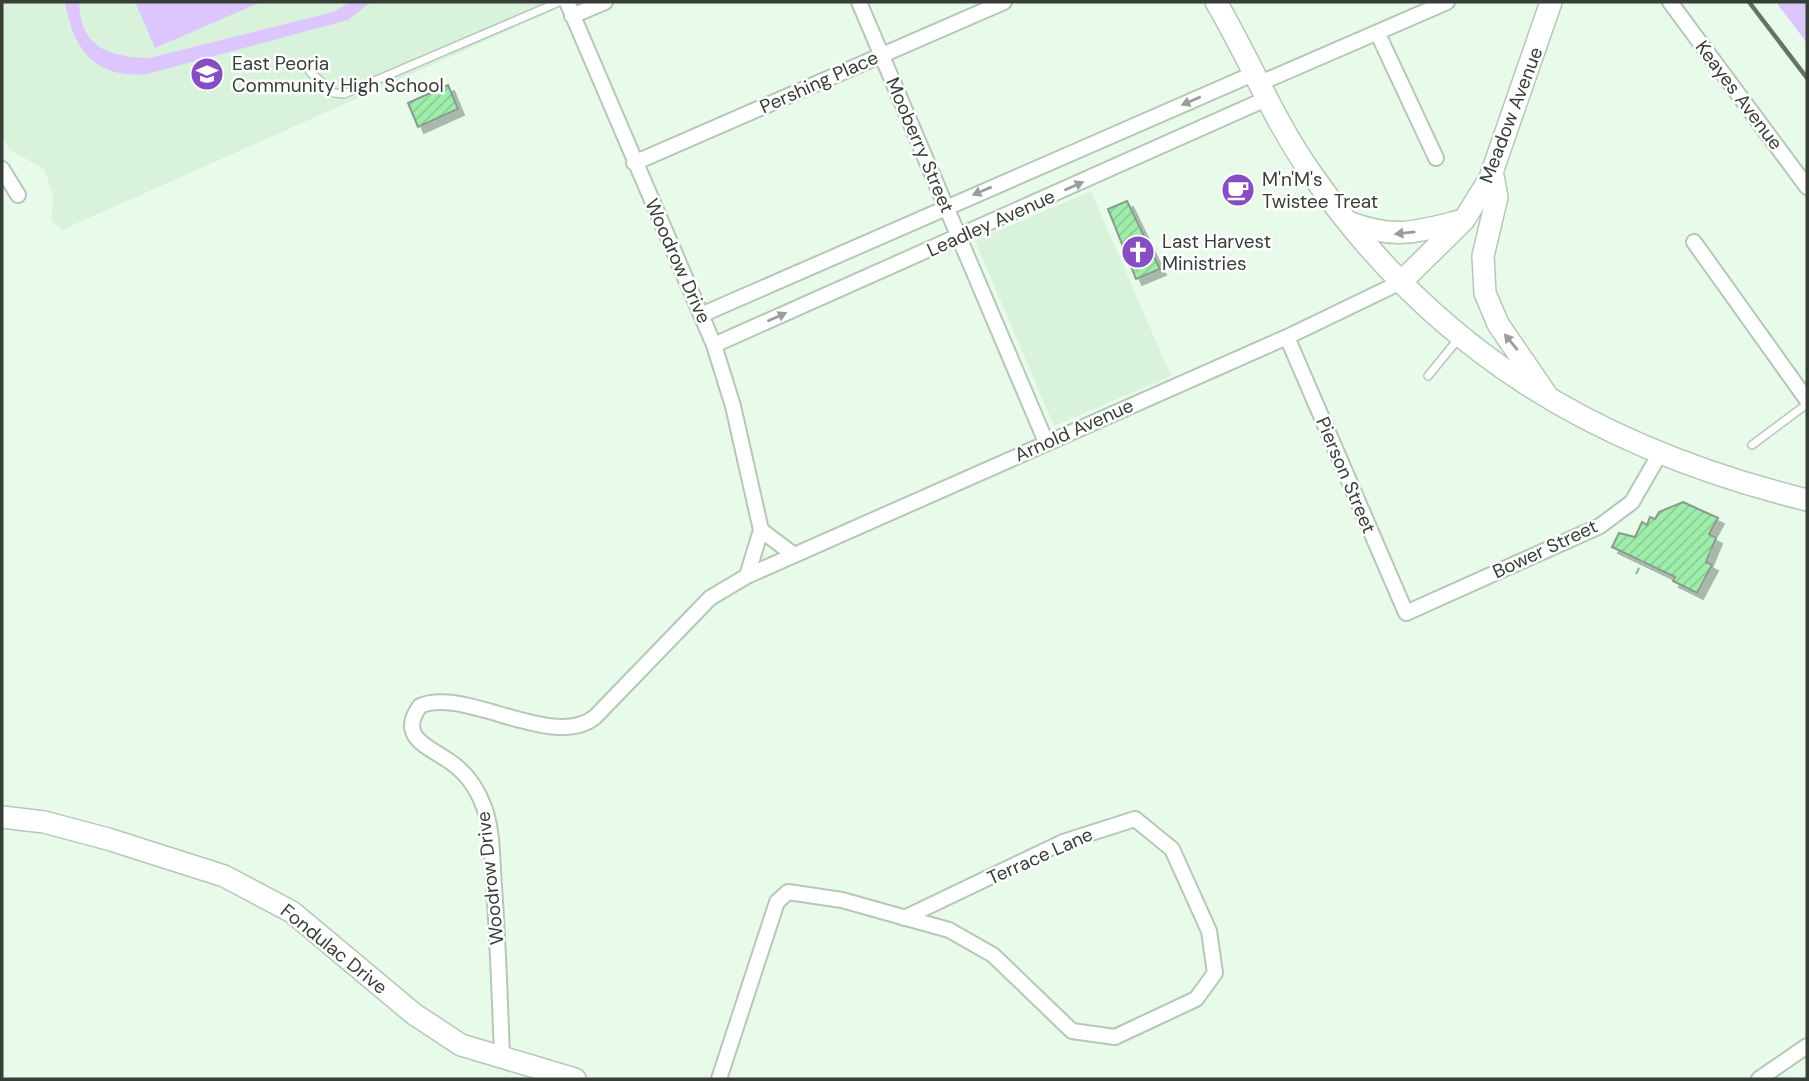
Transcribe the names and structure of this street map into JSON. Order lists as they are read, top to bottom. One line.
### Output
{"streets":{"main road":["Meadow Avenue","Fondulac Drive"],"street":["Pershing Place","Keayes Avenue","Mooberry Street","Leadley Avenue","Woodrow Drive","Arnold Avenue","Pierson Street","Bower Street","Terrace Lane"]},"crossings":[["Pershing Place","Mooberry Street"],["Pershing Place","Woodrow Drive"],["Meadow Avenue","Arnold Avenue"],["Mooberry Street","Leadley Avenue"],["Mooberry Street","Arnold Avenue"],["Leadley Avenue","Woodrow Drive"],["Woodrow Drive","Arnold Avenue"],["Woodrow Drive","Fondulac Drive"],["Arnold Avenue","Pierson Street"],["Pierson Street","Bower Street"]],"places":{"school or university":["East Peoria Community High School"],"cafe":["M'n'M's Twistee Treat"],"church":["Last Harvest Ministries"]}}
